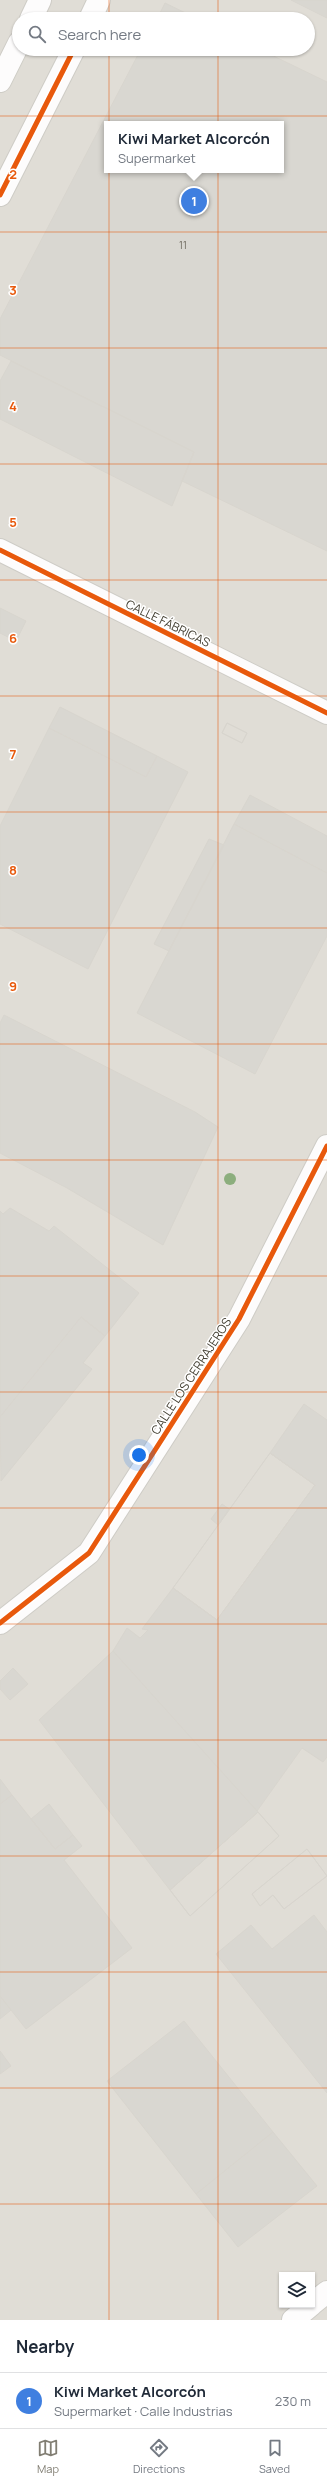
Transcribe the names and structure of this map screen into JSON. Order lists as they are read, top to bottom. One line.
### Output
{"streets":{"street":["CALLE FÁBRICAS","CALLE LOS CERRAJEROS"]},"house_numbers":["11"],"page":{"search":"Search here","popup":["Kiwi Market Alcorcón","Supermarket"],"pins":"1","heading":"Nearby","list":[{"mark":"1","name":"Kiwi Market Alcorcón","note":"Supermarket · Calle Industrias","value":"230 m"}],"nav":["Map","Directions","Saved"]},"grid":{"rows":["2","3","4","5","6","7","8","9"]}}
